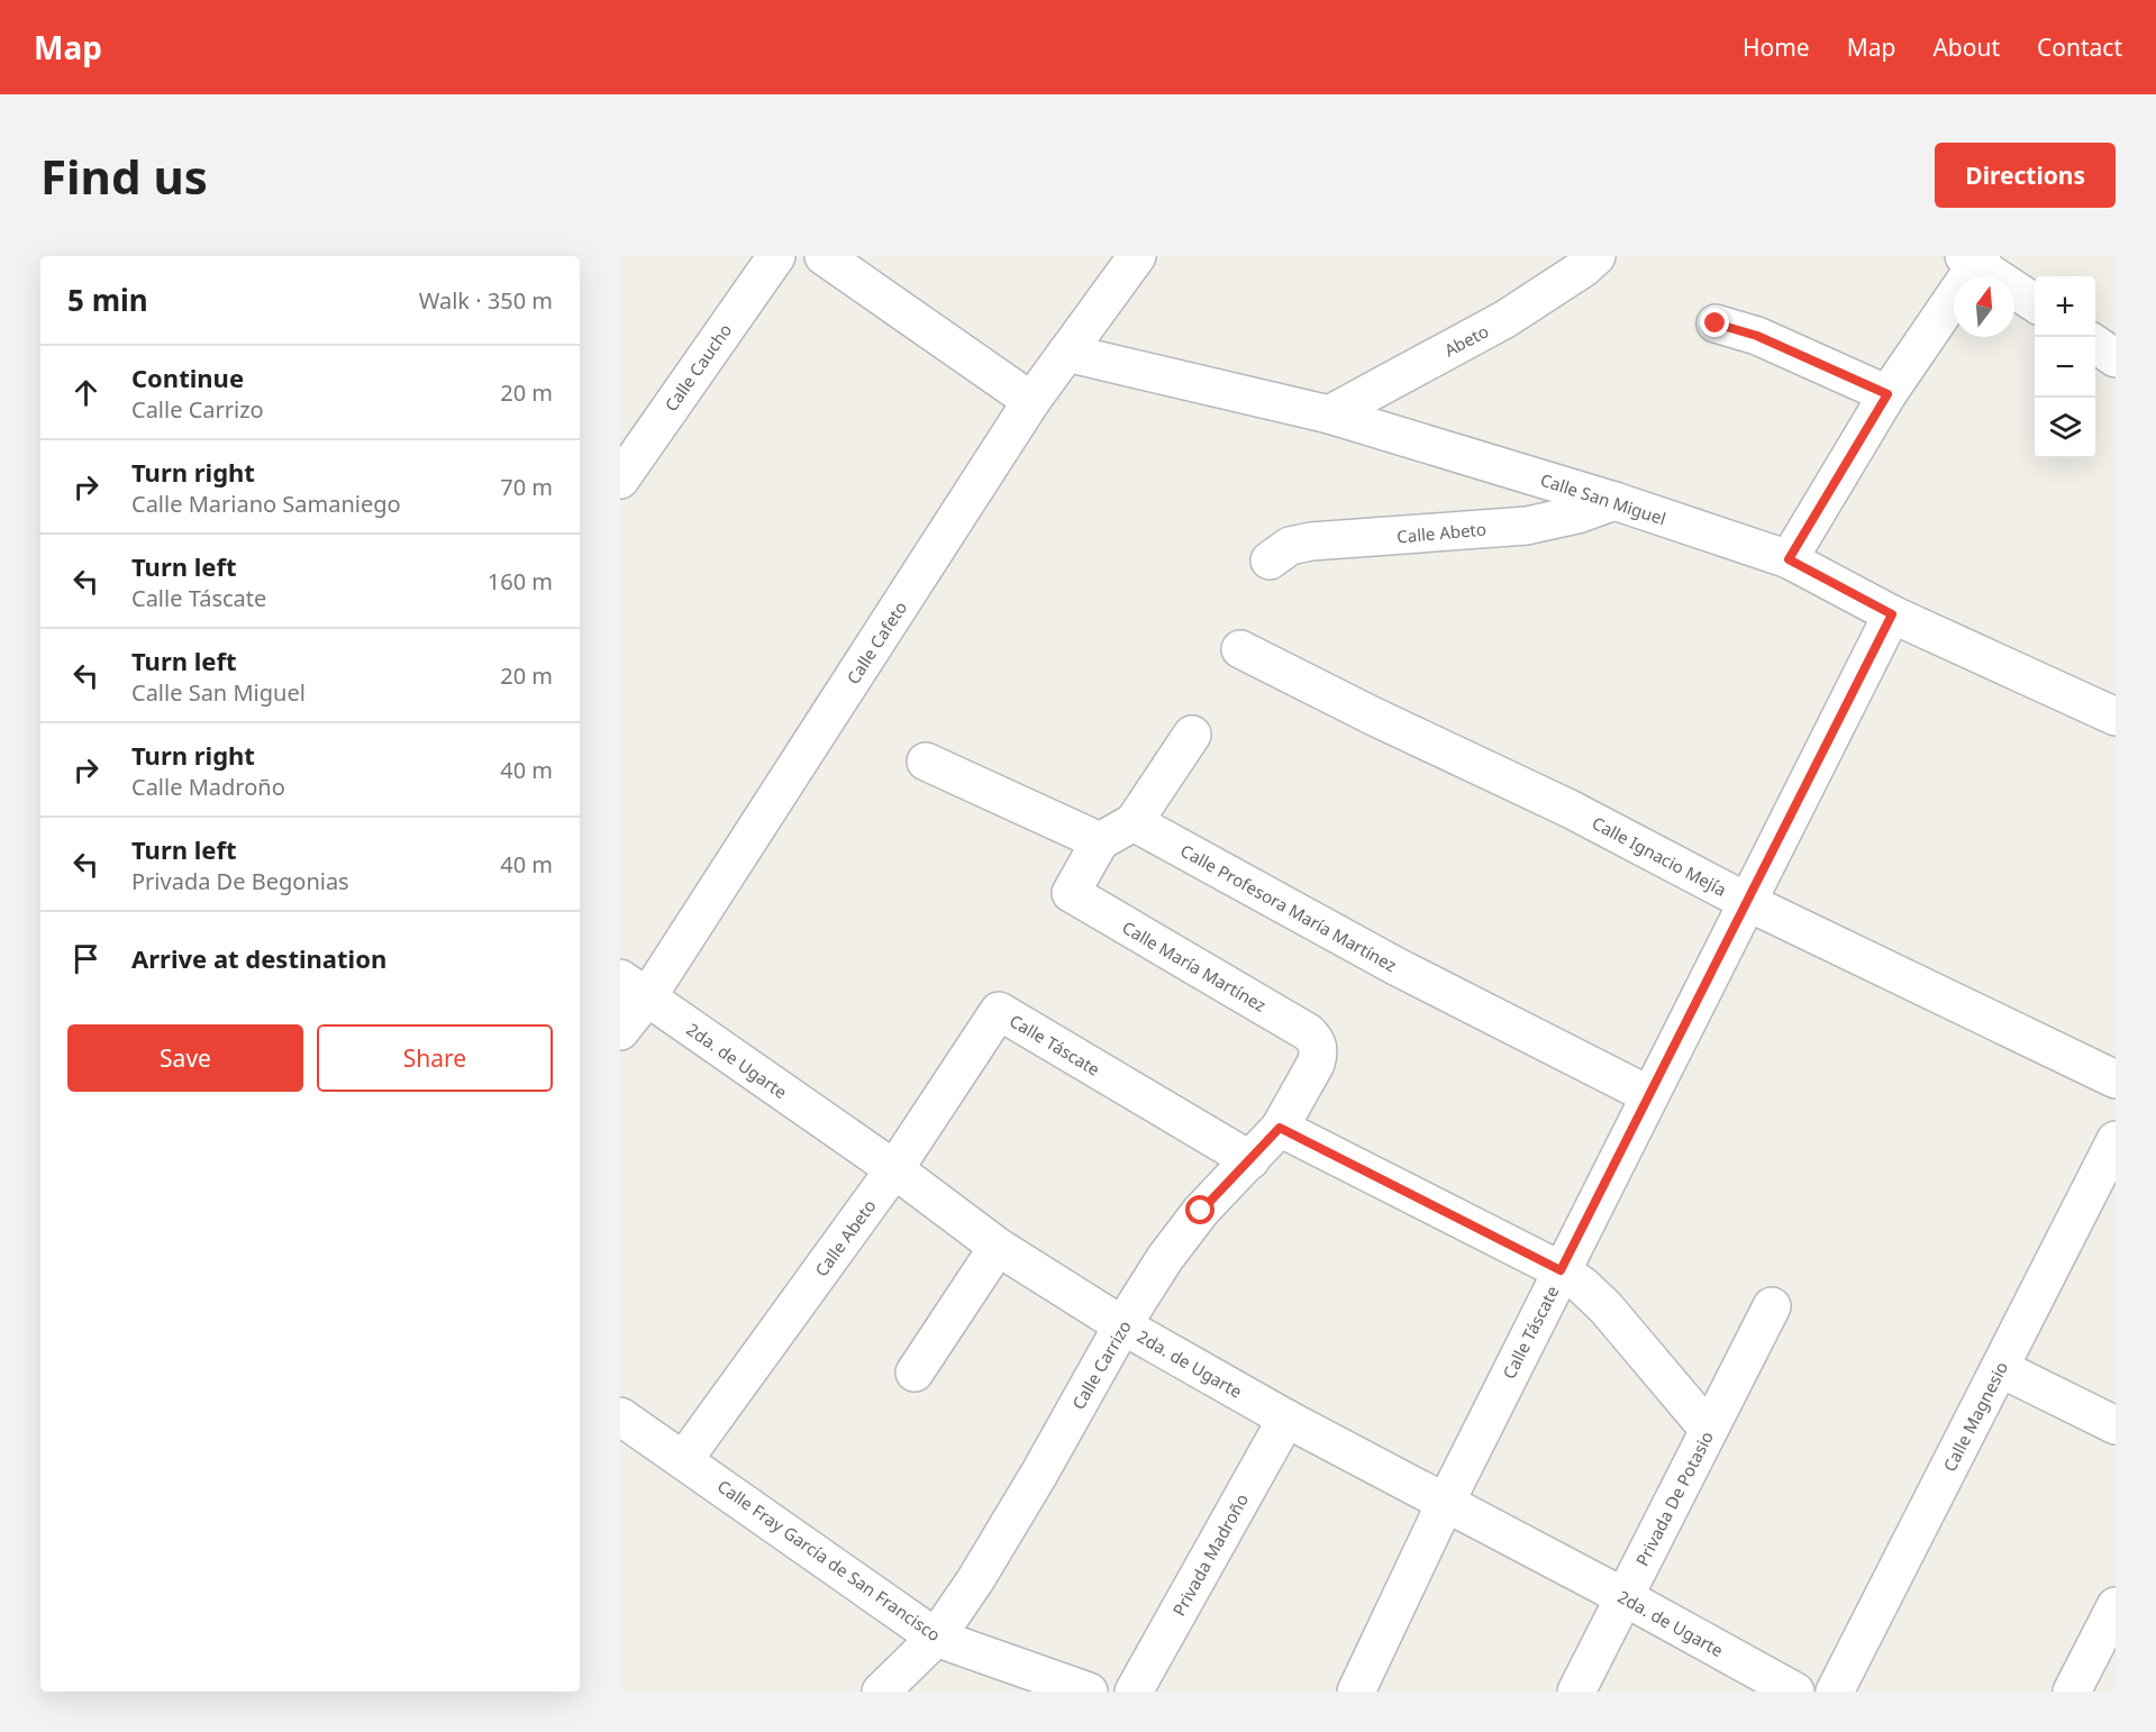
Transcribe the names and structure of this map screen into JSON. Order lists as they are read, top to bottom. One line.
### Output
{"streets":{"street":["Abeto","Calle Caucho","Calle San Miguel","Calle Abeto","Calle Cafeto","Calle Ignacio Mejía","Calle Profesora María Martínez","Calle María Martínez","Calle Táscate","2da. de Ugarte","Calle Carrizo","Calle Magnesio","Privada De Potasio","Privada Madroño","Calle Fray García de San Francisco"]},"crossings":[["Abeto","Calle San Miguel"],["Calle San Miguel","Calle Abeto"],["Calle San Miguel","Calle Cafeto"],["Calle San Miguel","Calle Táscate"],["Calle Abeto","Calle Táscate"],["Calle Abeto","2da. de Ugarte"],["Calle Abeto","Calle Fray García de San Francisco"],["Calle Cafeto","2da. de Ugarte"],["Calle Ignacio Mejía","Calle Táscate"],["Calle Profesora María Martínez","Calle Táscate"],["Calle María Martínez","Calle Carrizo"],["Calle Táscate","2da. de Ugarte"],["Calle Táscate","Calle Carrizo"],["2da. de Ugarte","Calle Carrizo"],["2da. de Ugarte","Privada De Potasio"],["2da. de Ugarte","Privada Madroño"],["Calle Carrizo","Calle Fray García de San Francisco"]],"north":"top","page":{"header":"Map","nav":["Home","Map","About","Contact"],"buttons":["Directions",["Save","Share"]],"title":"Find us","heading":["5 min","Walk · 350 m"],"map_buttons":["+","−"],"list":[["Continue","Calle Carrizo","20 m"],["Turn right","Calle Mariano Samaniego","70 m"],["Turn left","Calle Táscate","160 m"],["Turn left","Calle San Miguel","20 m"],["Turn right","Calle Madroño","40 m"],["Turn left","Privada De Begonias","40 m"],"Arrive at destination"]}}
